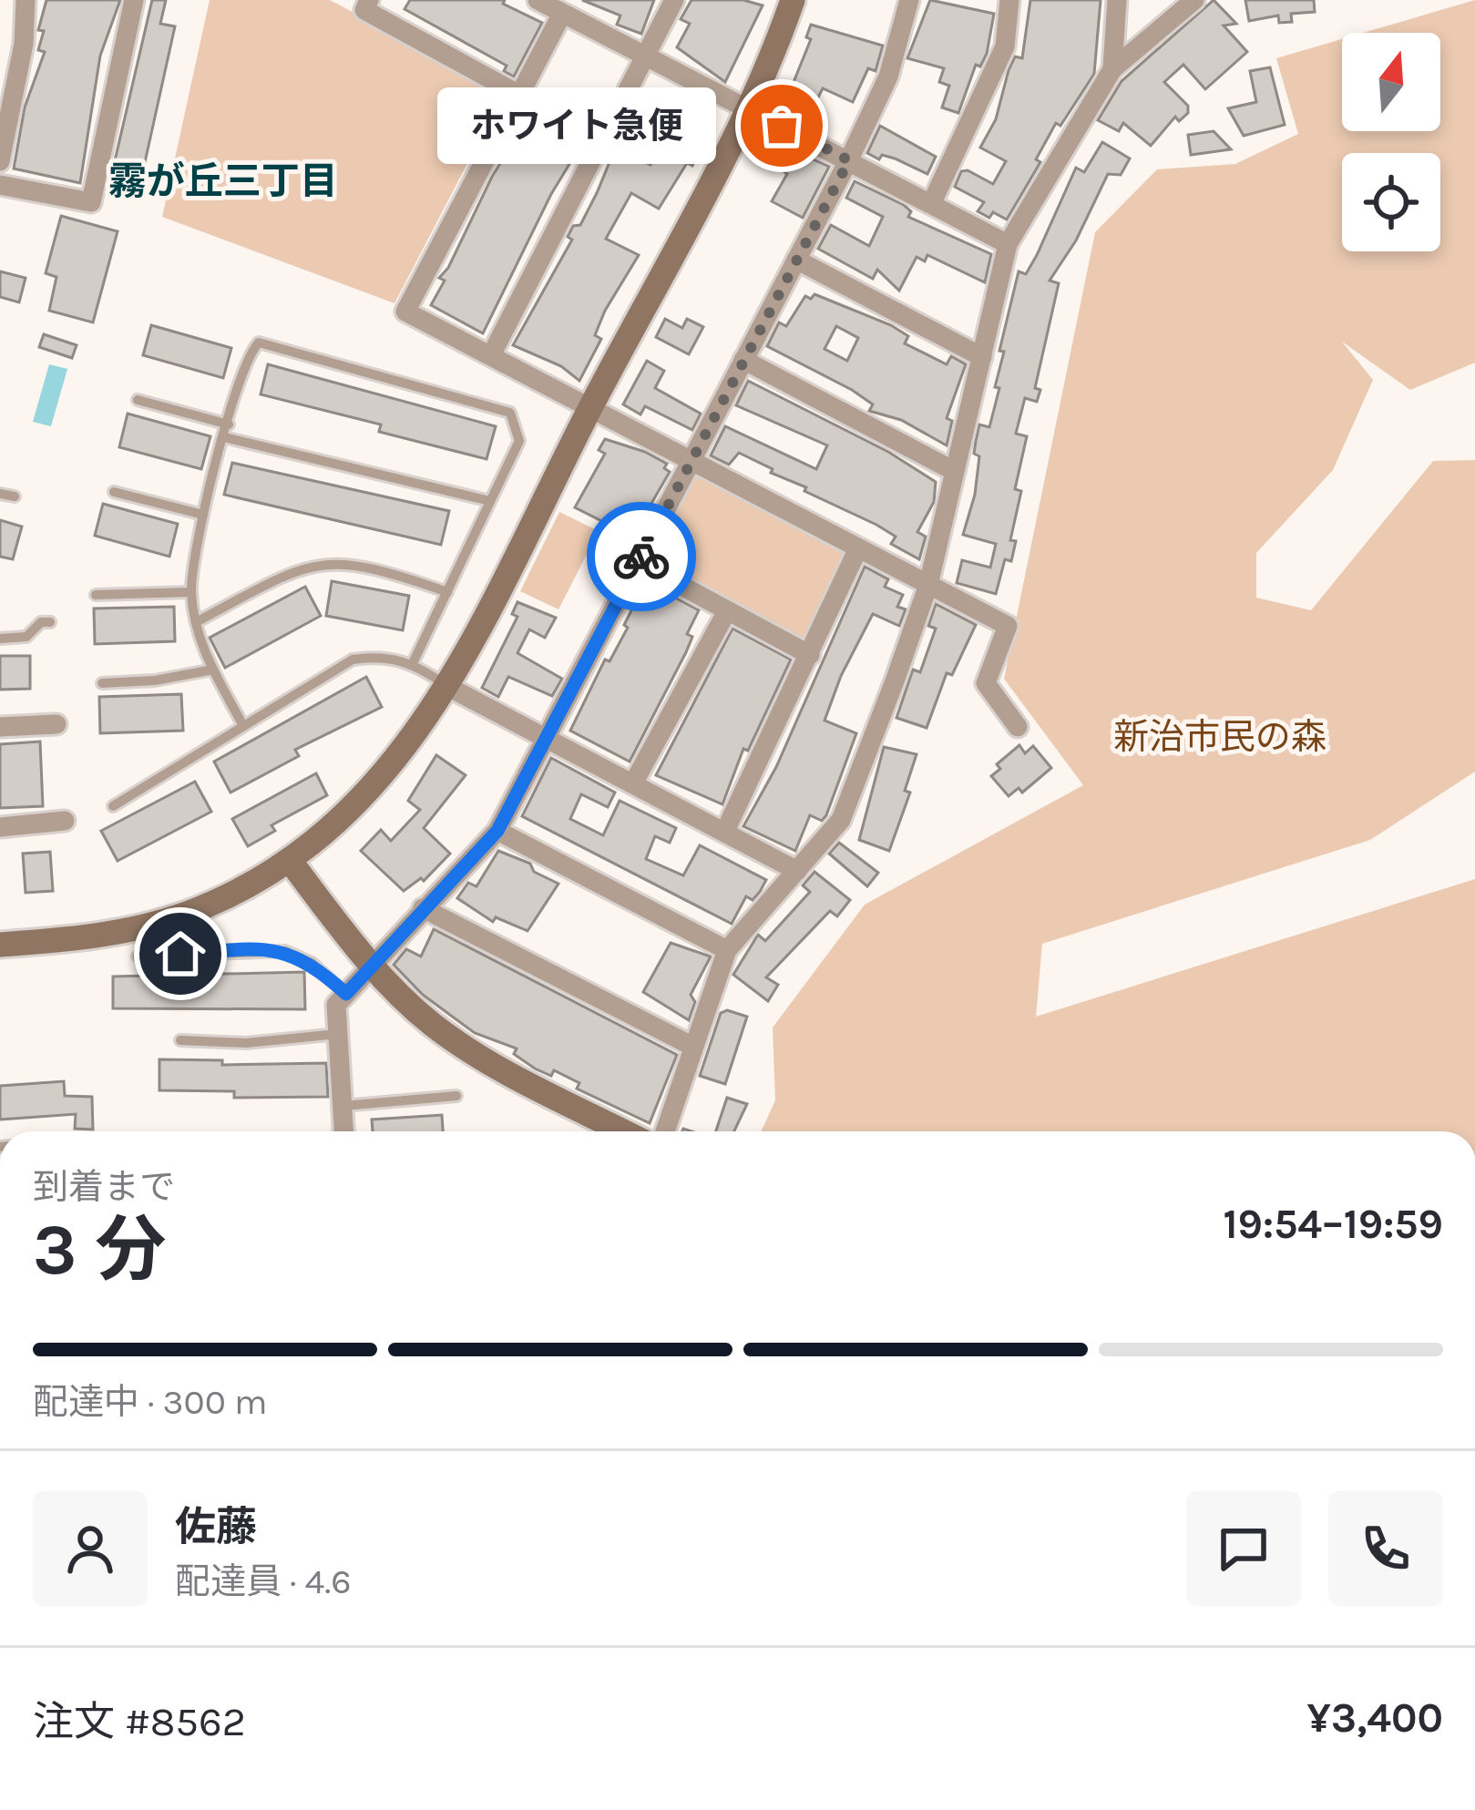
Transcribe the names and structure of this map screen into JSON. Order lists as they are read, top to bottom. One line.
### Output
{"districts":["霧が丘三丁目"],"parks":["新治市民の森"],"places":["ホワイト急便"],"north":"top","page":{"bubble":"ホワイト急便","heading":["3 分","到着まで","19:54–19:59"],"panel":["佐藤","配達員 · 4.6","注文 #8562","¥3,400"],"bar":"配達中 · 300 m"}}
